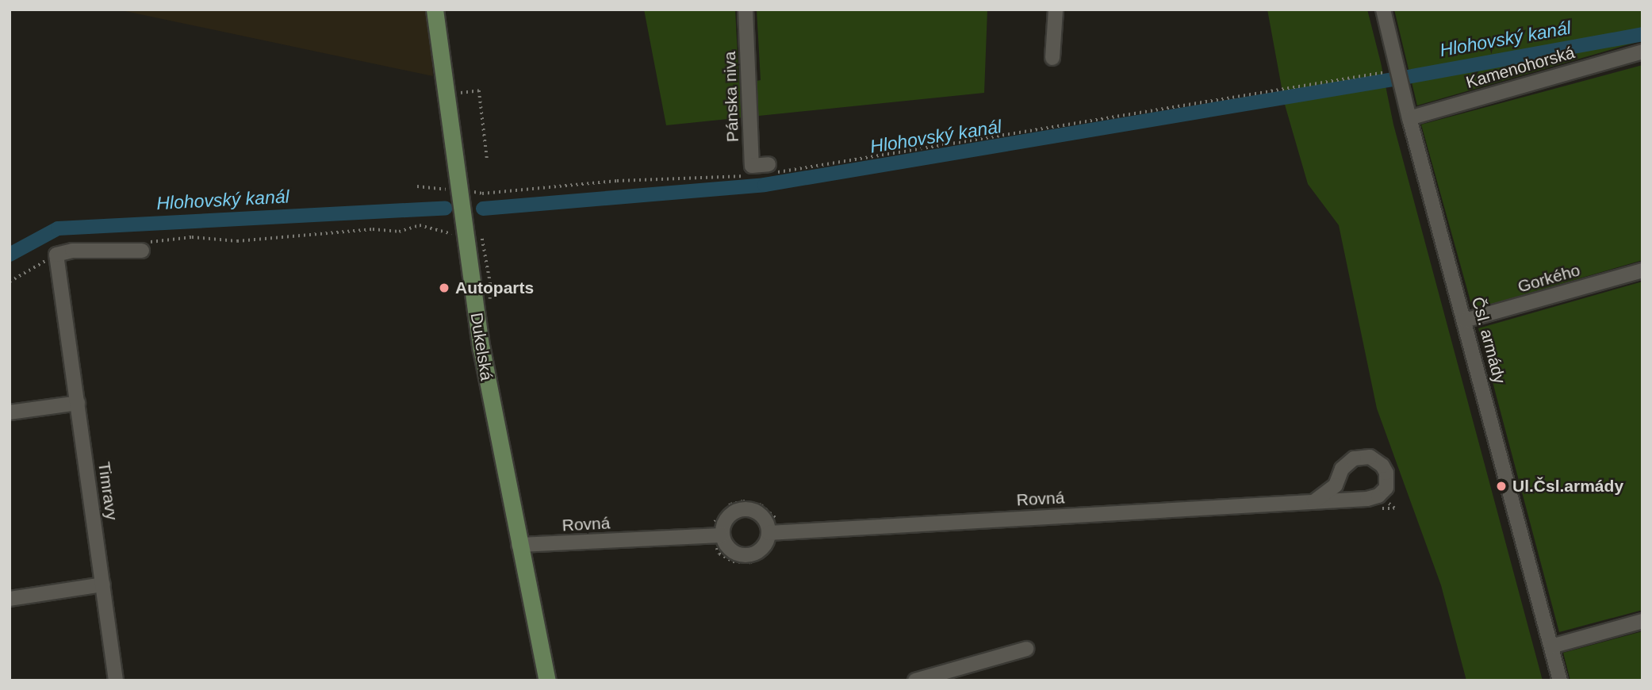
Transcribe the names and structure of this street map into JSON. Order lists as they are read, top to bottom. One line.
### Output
{"streets":{"main road":["Dukelská"],"street":["Kamenohorská","Pánska niva","Gorkého","Čsl. armády","Timravy","Rovná"]},"crossings":[["Kamenohorská","Čsl. armády"],["Gorkého","Čsl. armády"],["Dukelská","Rovná"]],"water":["Hlohovský kanál"],"places":["Autoparts","Ul.Čsl.armády"]}
